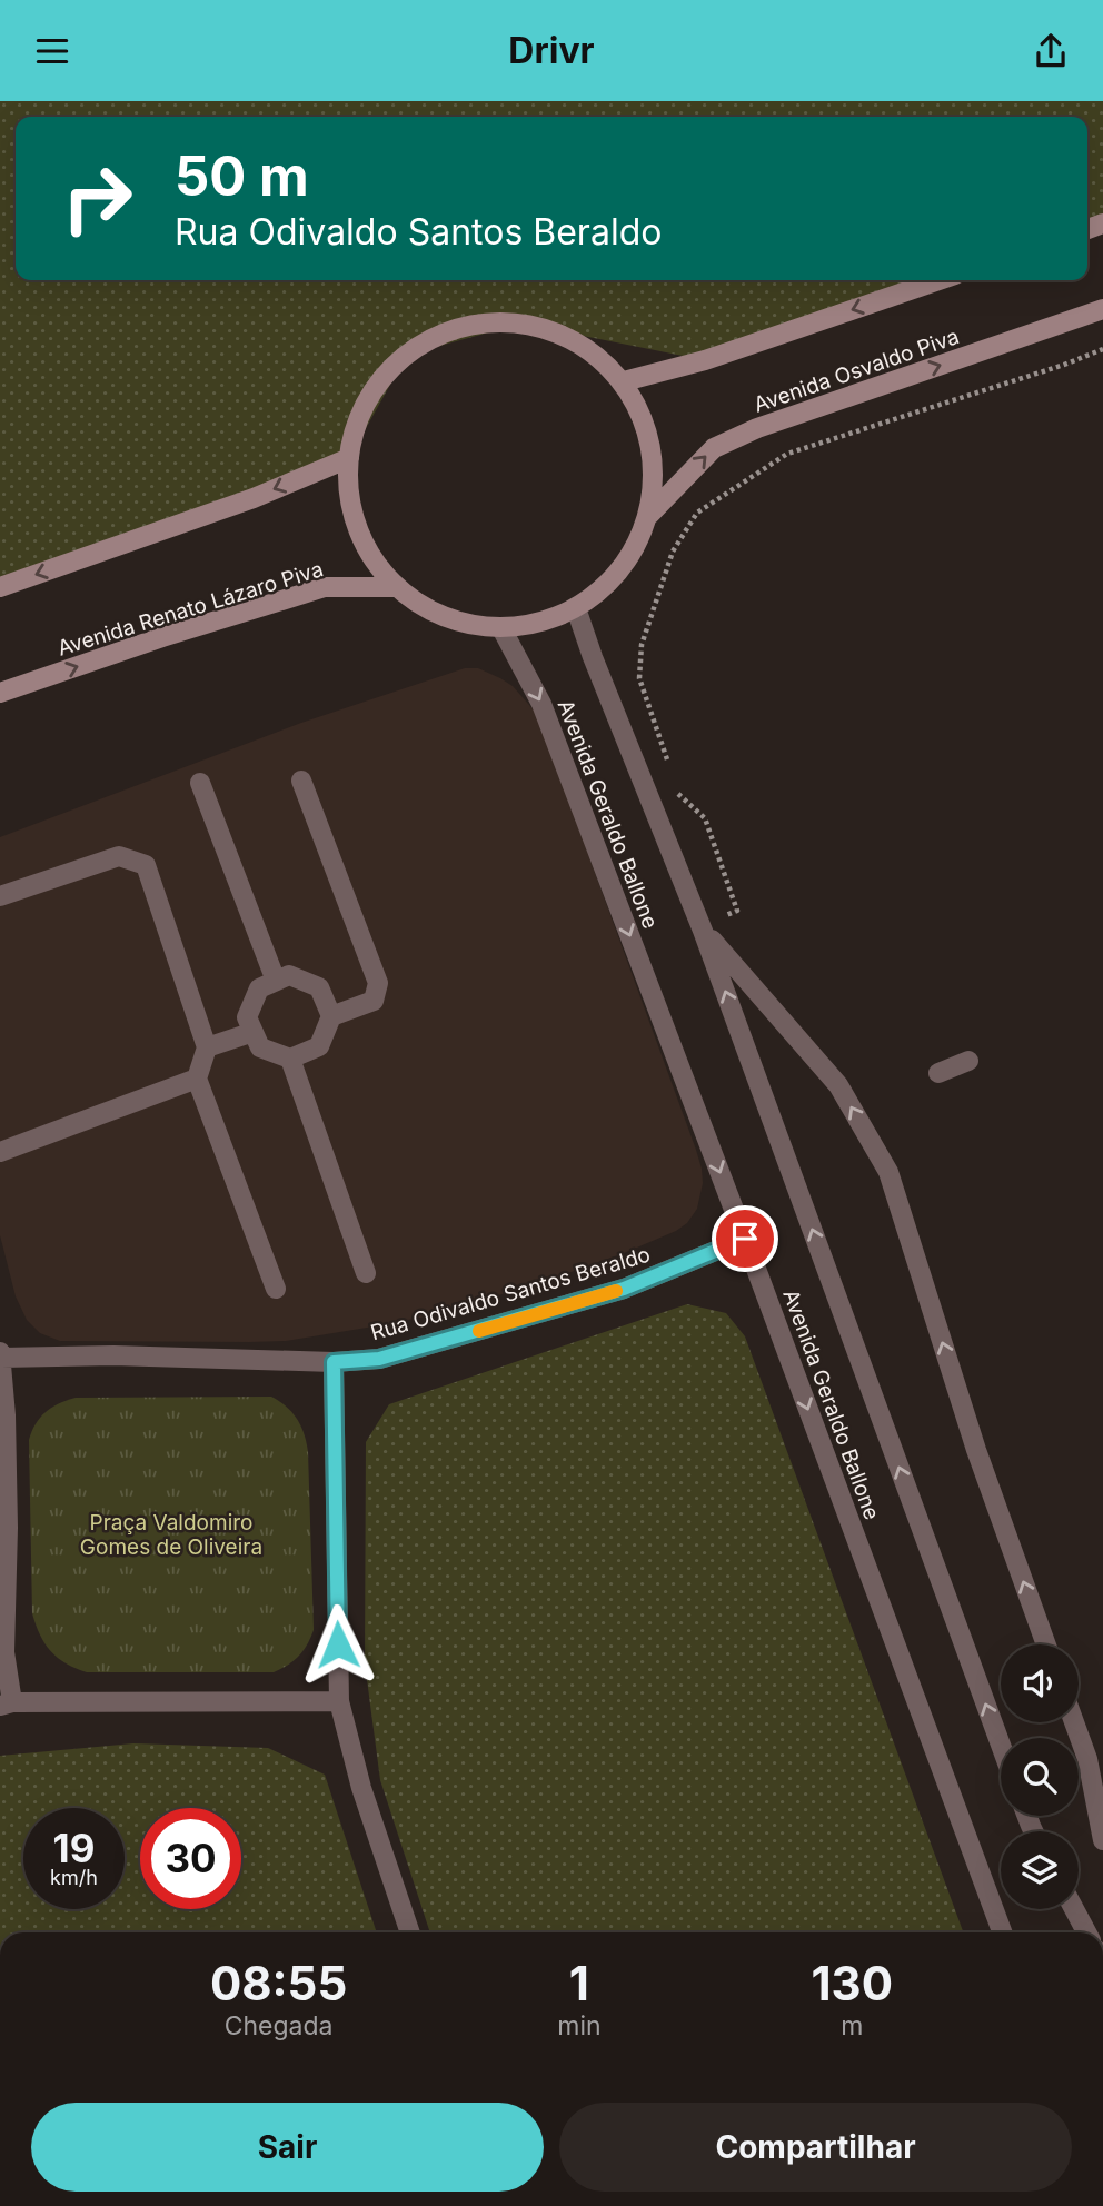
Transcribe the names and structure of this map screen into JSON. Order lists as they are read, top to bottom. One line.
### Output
{"streets":{"main road":["Avenida Osvaldo Piva","Avenida Renato Lázaro Piva"],"street":["Avenida Geraldo Ballone","Rua Odivaldo Santos Beraldo"]},"crossings":[["Avenida Geraldo Ballone","Rua Odivaldo Santos Beraldo"]],"parks":["Praça Valdomiro Gomes de Oliveira"],"page":{"header":"Drivr","turn":["50 m","Rua Odivaldo Santos Beraldo"],"speed":"19 km/h","limit":"30","eta":["08:55","Chegada","1","min","130","m"],"buttons":["Sair","Compartilhar"]}}
